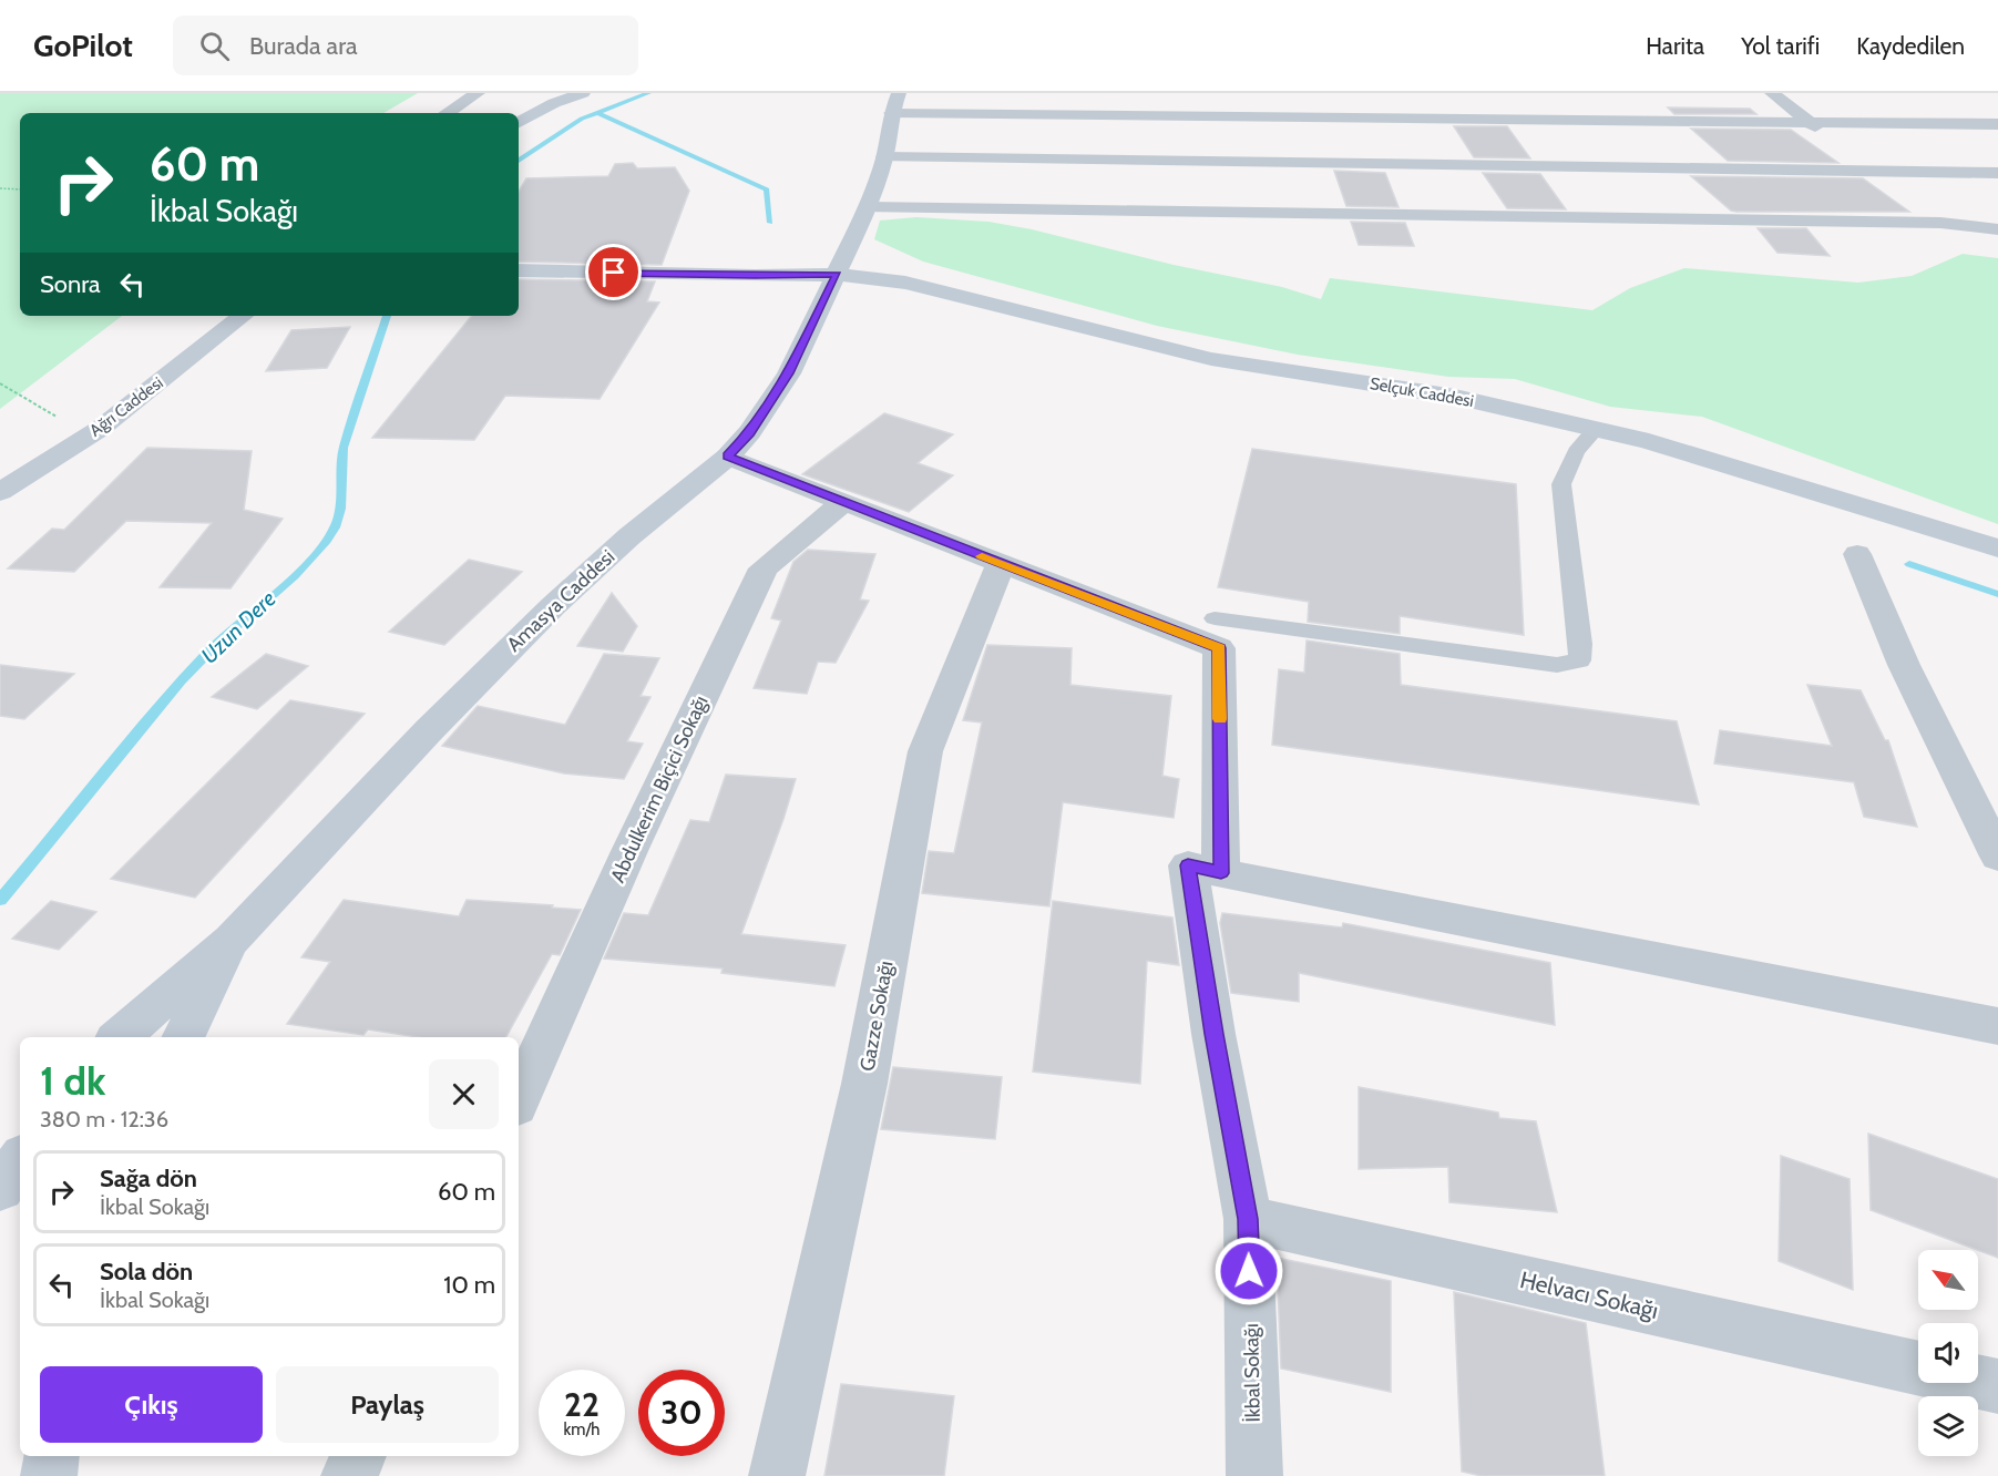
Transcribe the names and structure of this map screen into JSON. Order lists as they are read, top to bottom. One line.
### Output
{"streets":{"street":["Selçuk Caddesi","Ağrı Caddesi","Amasya Caddesi","Abdulkerim Biçici Sokağı","Gazze Sokağı","Helvacı Sokağı","İkbal Sokağı"]},"crossings":[["Selçuk Caddesi","Amasya Caddesi"],["Helvacı Sokağı","İkbal Sokağı"]],"water":["Uzun Dere"],"north":"top left","page":{"header":"GoPilot","search":"Burada ara","nav":["Harita","Yol tarifi","Kaydedilen"],"turn":["60 m","İkbal Sokağı"],"then":"Sonra","heading":["1 dk","380 m · 12:36"],"list":[{"name":"Sağa dön","note":"İkbal Sokağı","value":"60 m"},{"name":"Sola dön","note":"İkbal Sokağı","value":"10 m"}],"buttons":["Çıkış","Paylaş"],"speed":"22 km/h","limit":"30"}}
